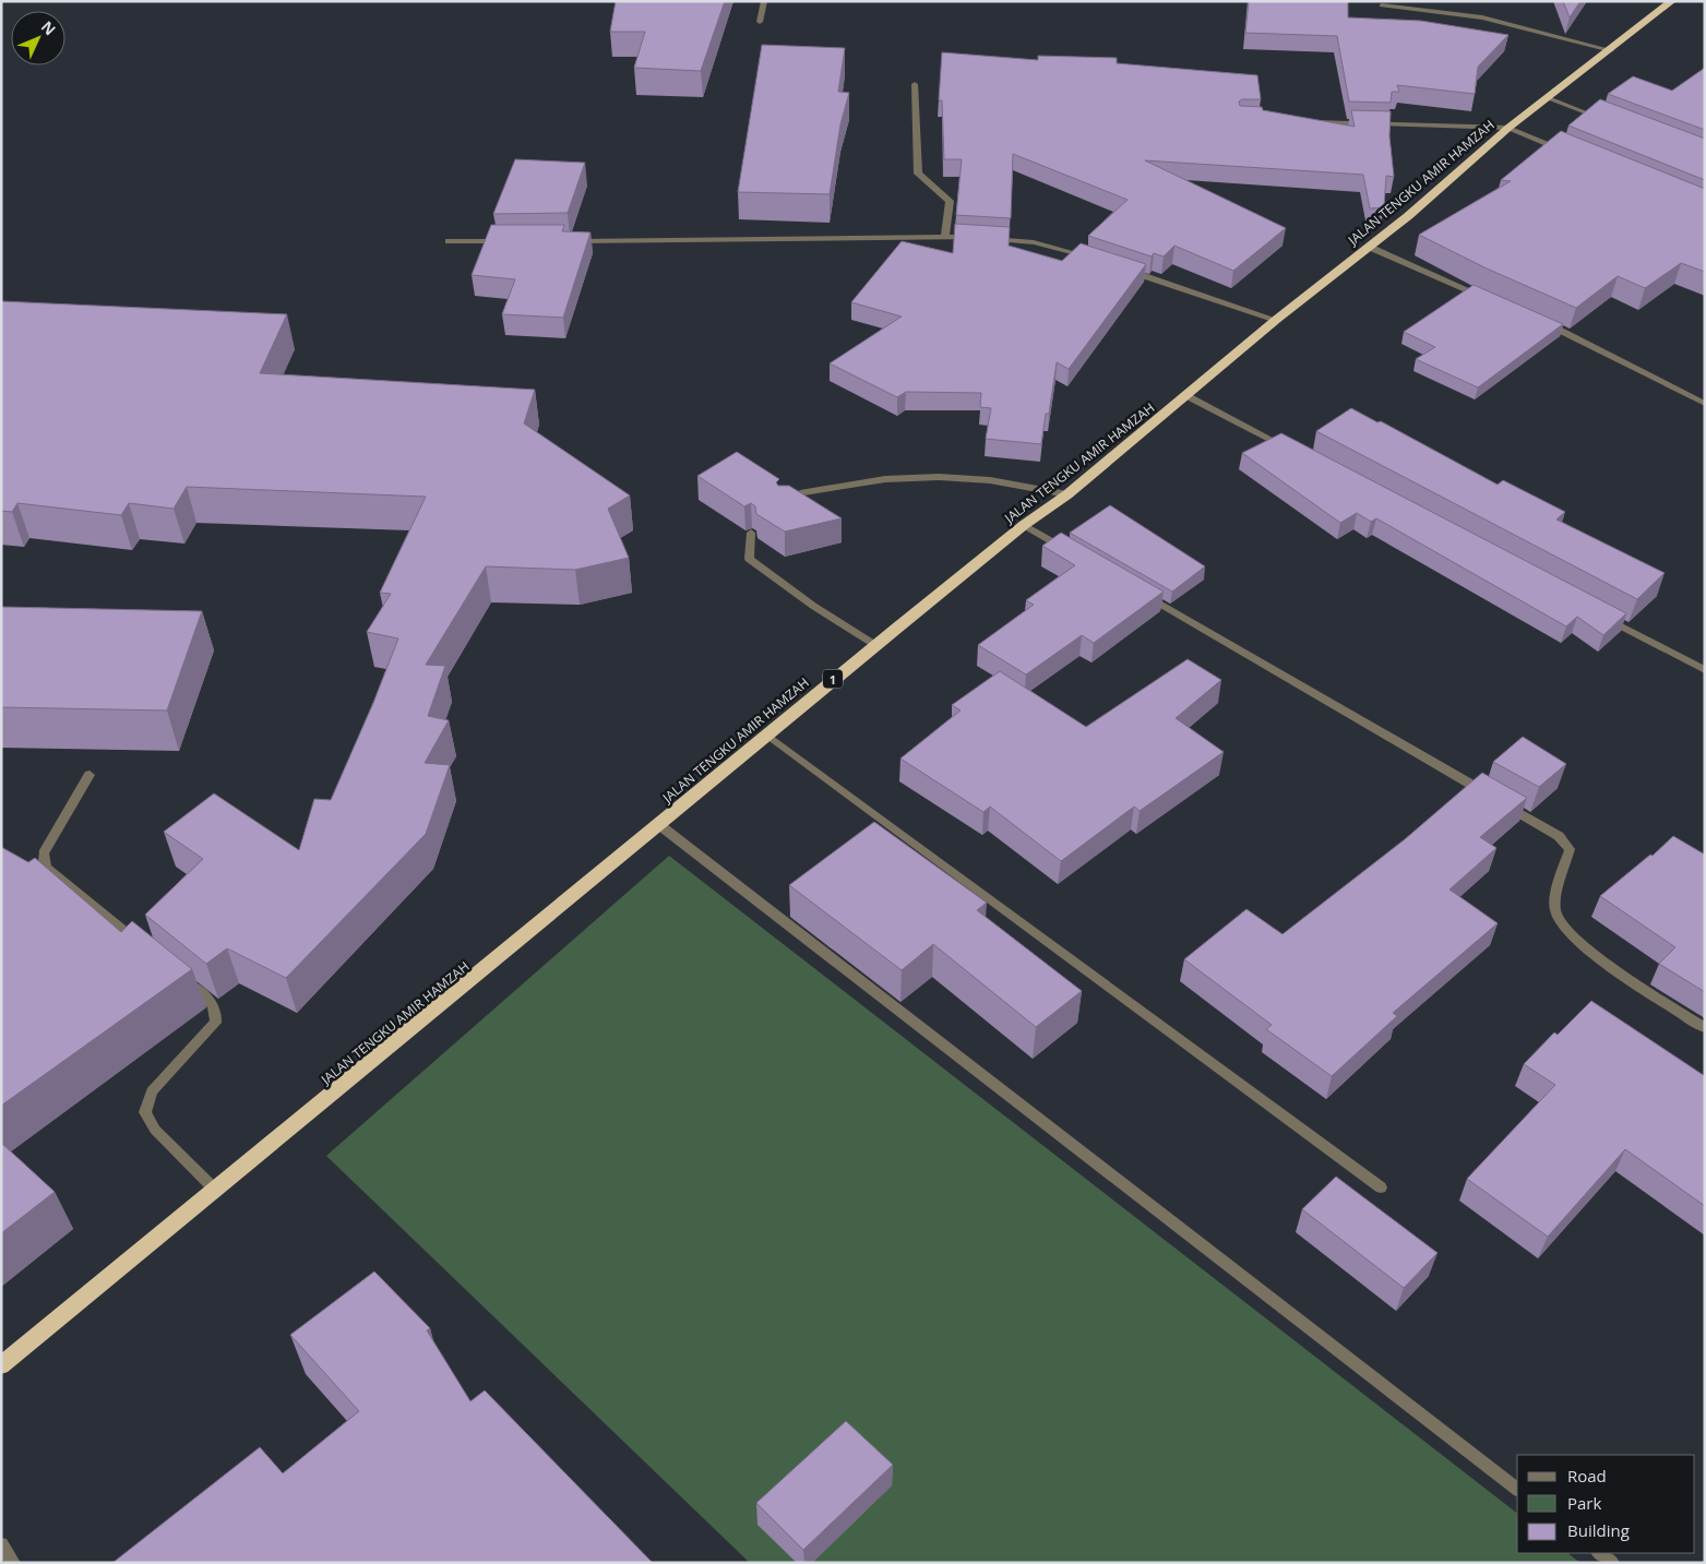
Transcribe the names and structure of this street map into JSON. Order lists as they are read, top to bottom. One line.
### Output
{"streets":{"highway":["JALAN TENGKU AMIR HAMZAH","1"]},"legend":["Road","Park","Building"],"north":"top right"}
